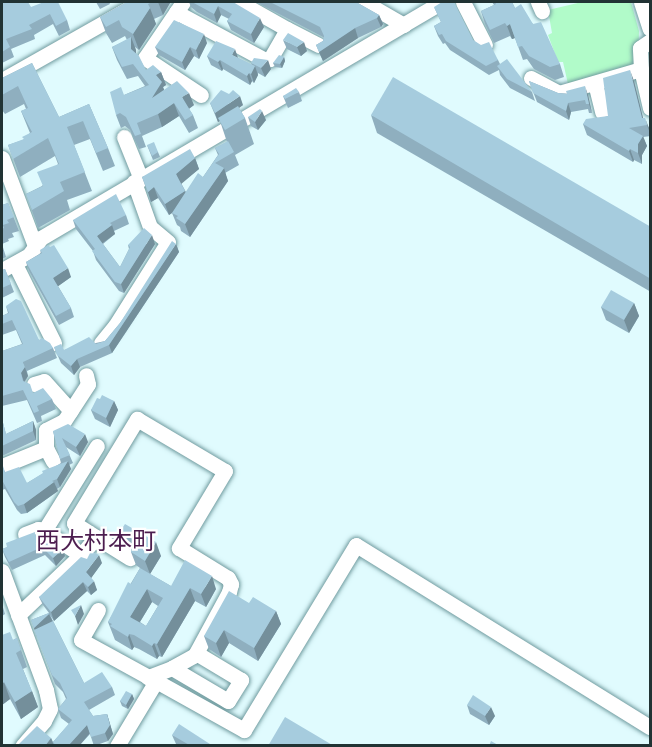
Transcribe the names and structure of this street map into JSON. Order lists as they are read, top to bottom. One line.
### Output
{"districts":["西大村本町"]}
